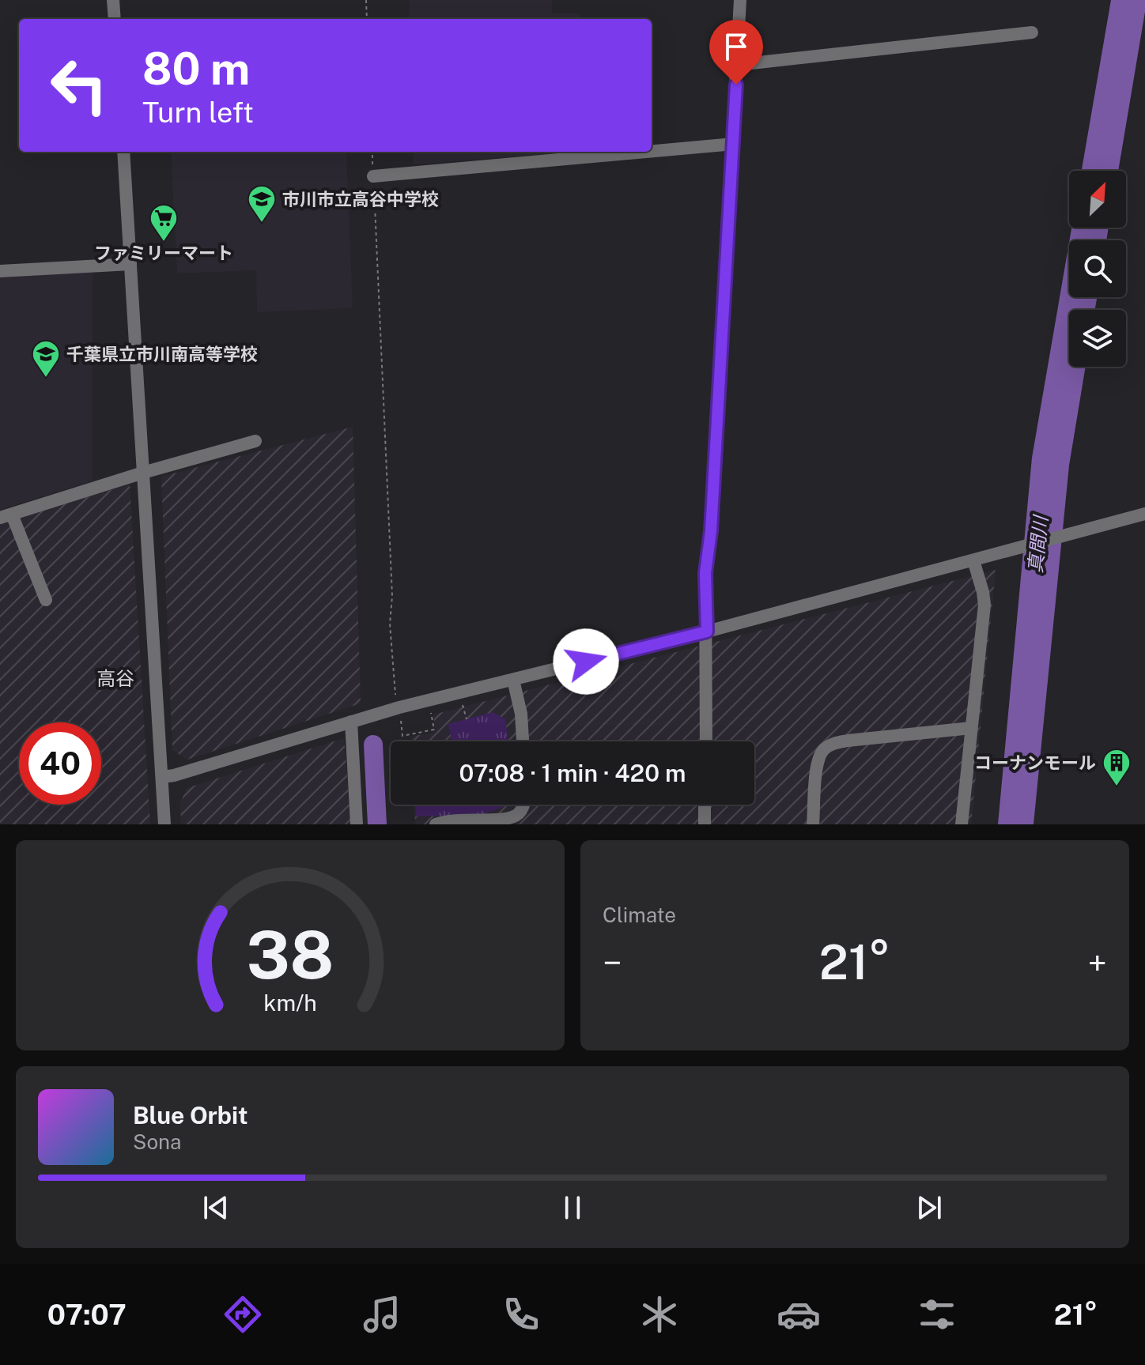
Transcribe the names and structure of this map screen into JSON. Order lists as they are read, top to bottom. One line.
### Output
{"districts":["高谷"],"water":["真間川"],"places":{"school or university":["市川市立高谷中学校","千葉県立市川南高等学校"],"supermarket":["ファミリーマート"],"building":["コーナンモール"]},"north":"top right","page":{"turn":["80 m","Turn left"],"limit":"40","trip":"07:08 · 1 min · 420 m","tile":"Climate","heat":["−","21°","+"],"song":["Blue Orbit","Sona"],"tabs":["07:07","21°"],"gauge":["38","km/h"]}}
